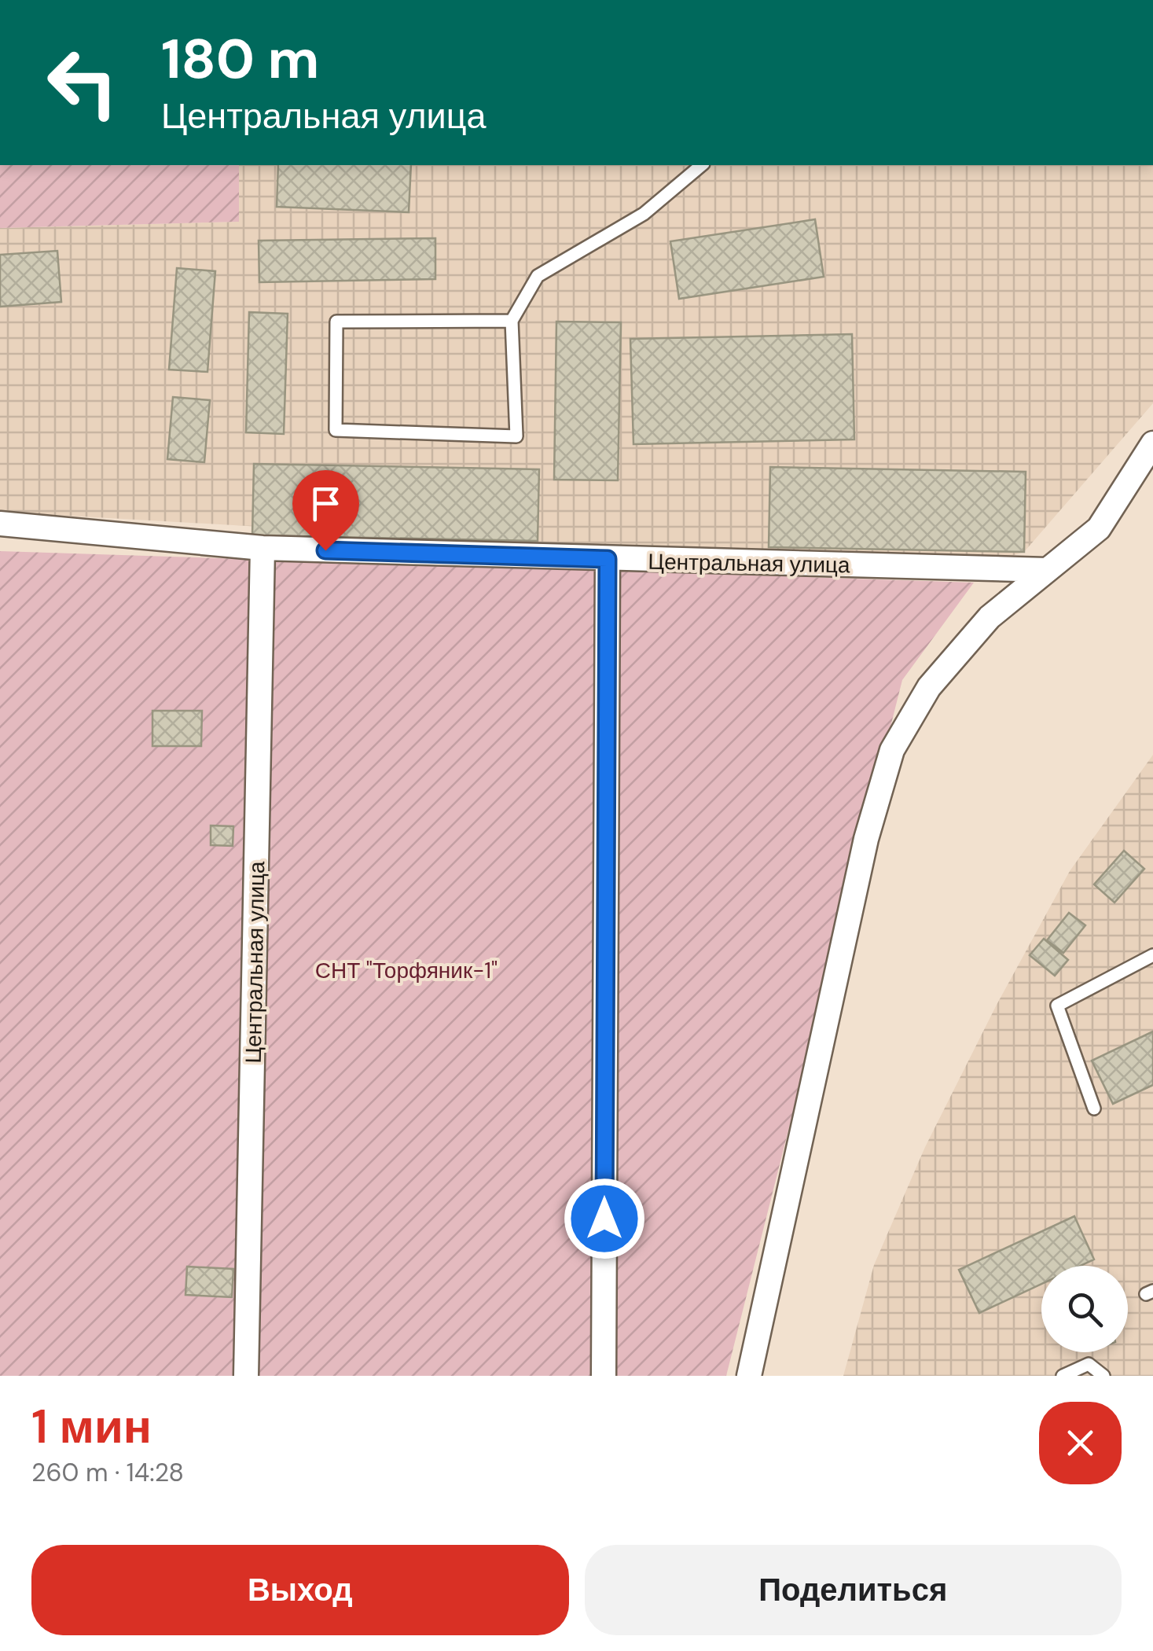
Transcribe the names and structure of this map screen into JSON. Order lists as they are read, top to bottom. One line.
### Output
{"streets":{"street":["Центральная улица"]},"parks":["СНТ \"Торфяник-1\""],"page":{"turn":["180 m","Центральная улица"],"heading":["1 мин","260 m · 14:28"],"buttons":["Выход","Поделиться"]}}
